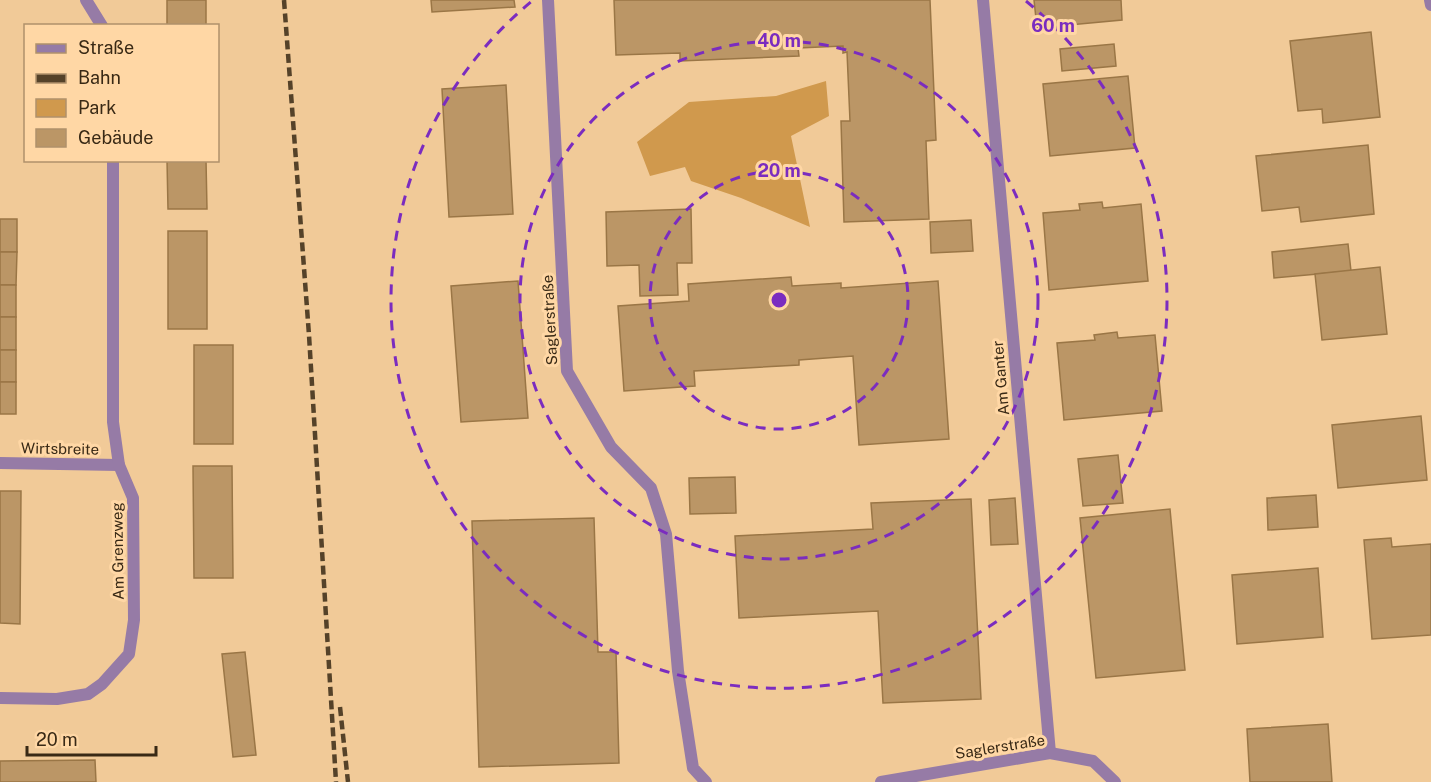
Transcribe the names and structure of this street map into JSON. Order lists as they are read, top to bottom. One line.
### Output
{"streets":{"street":["Saglerstraße","Am Ganter","Wirtsbreite","Am Grenzweg"]},"crossings":[["Saglerstraße","Am Ganter"],["Wirtsbreite","Am Grenzweg"]],"legend":["Straße","Bahn","Park","Gebäude"],"scale_bar":"20 m","rings":["60 m","40 m","20 m"]}
